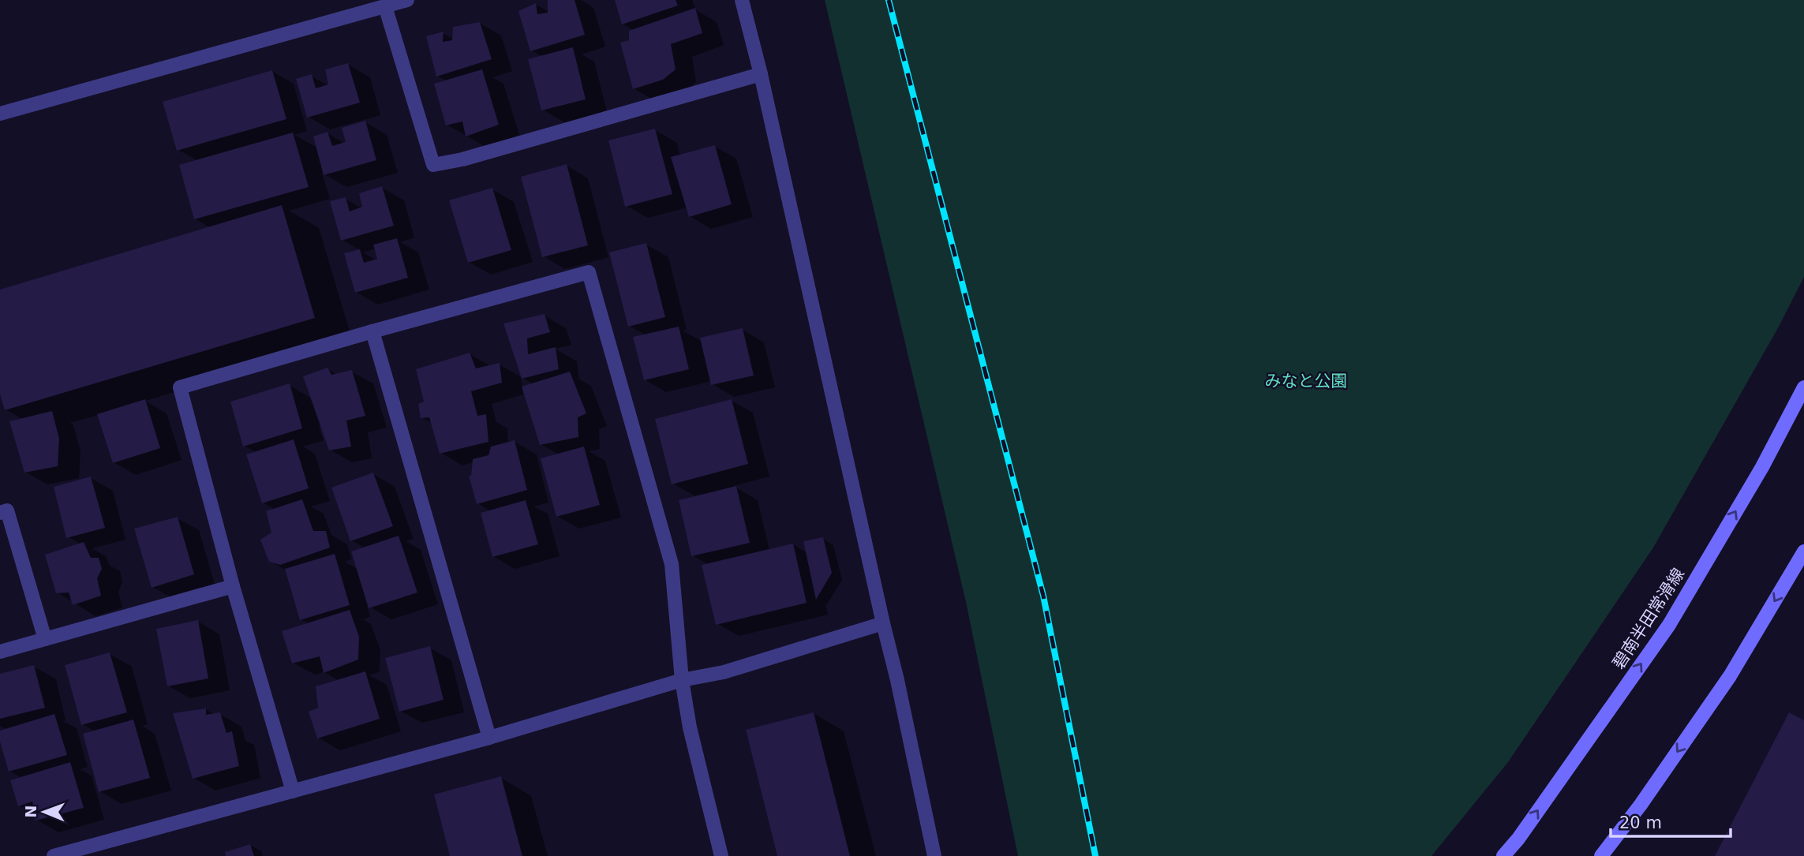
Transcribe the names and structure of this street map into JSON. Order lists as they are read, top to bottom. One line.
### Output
{"streets":{"main road":["碧南半田常滑線"]},"parks":["みなと公園"],"scale_bar":"20 m","north":"left"}
